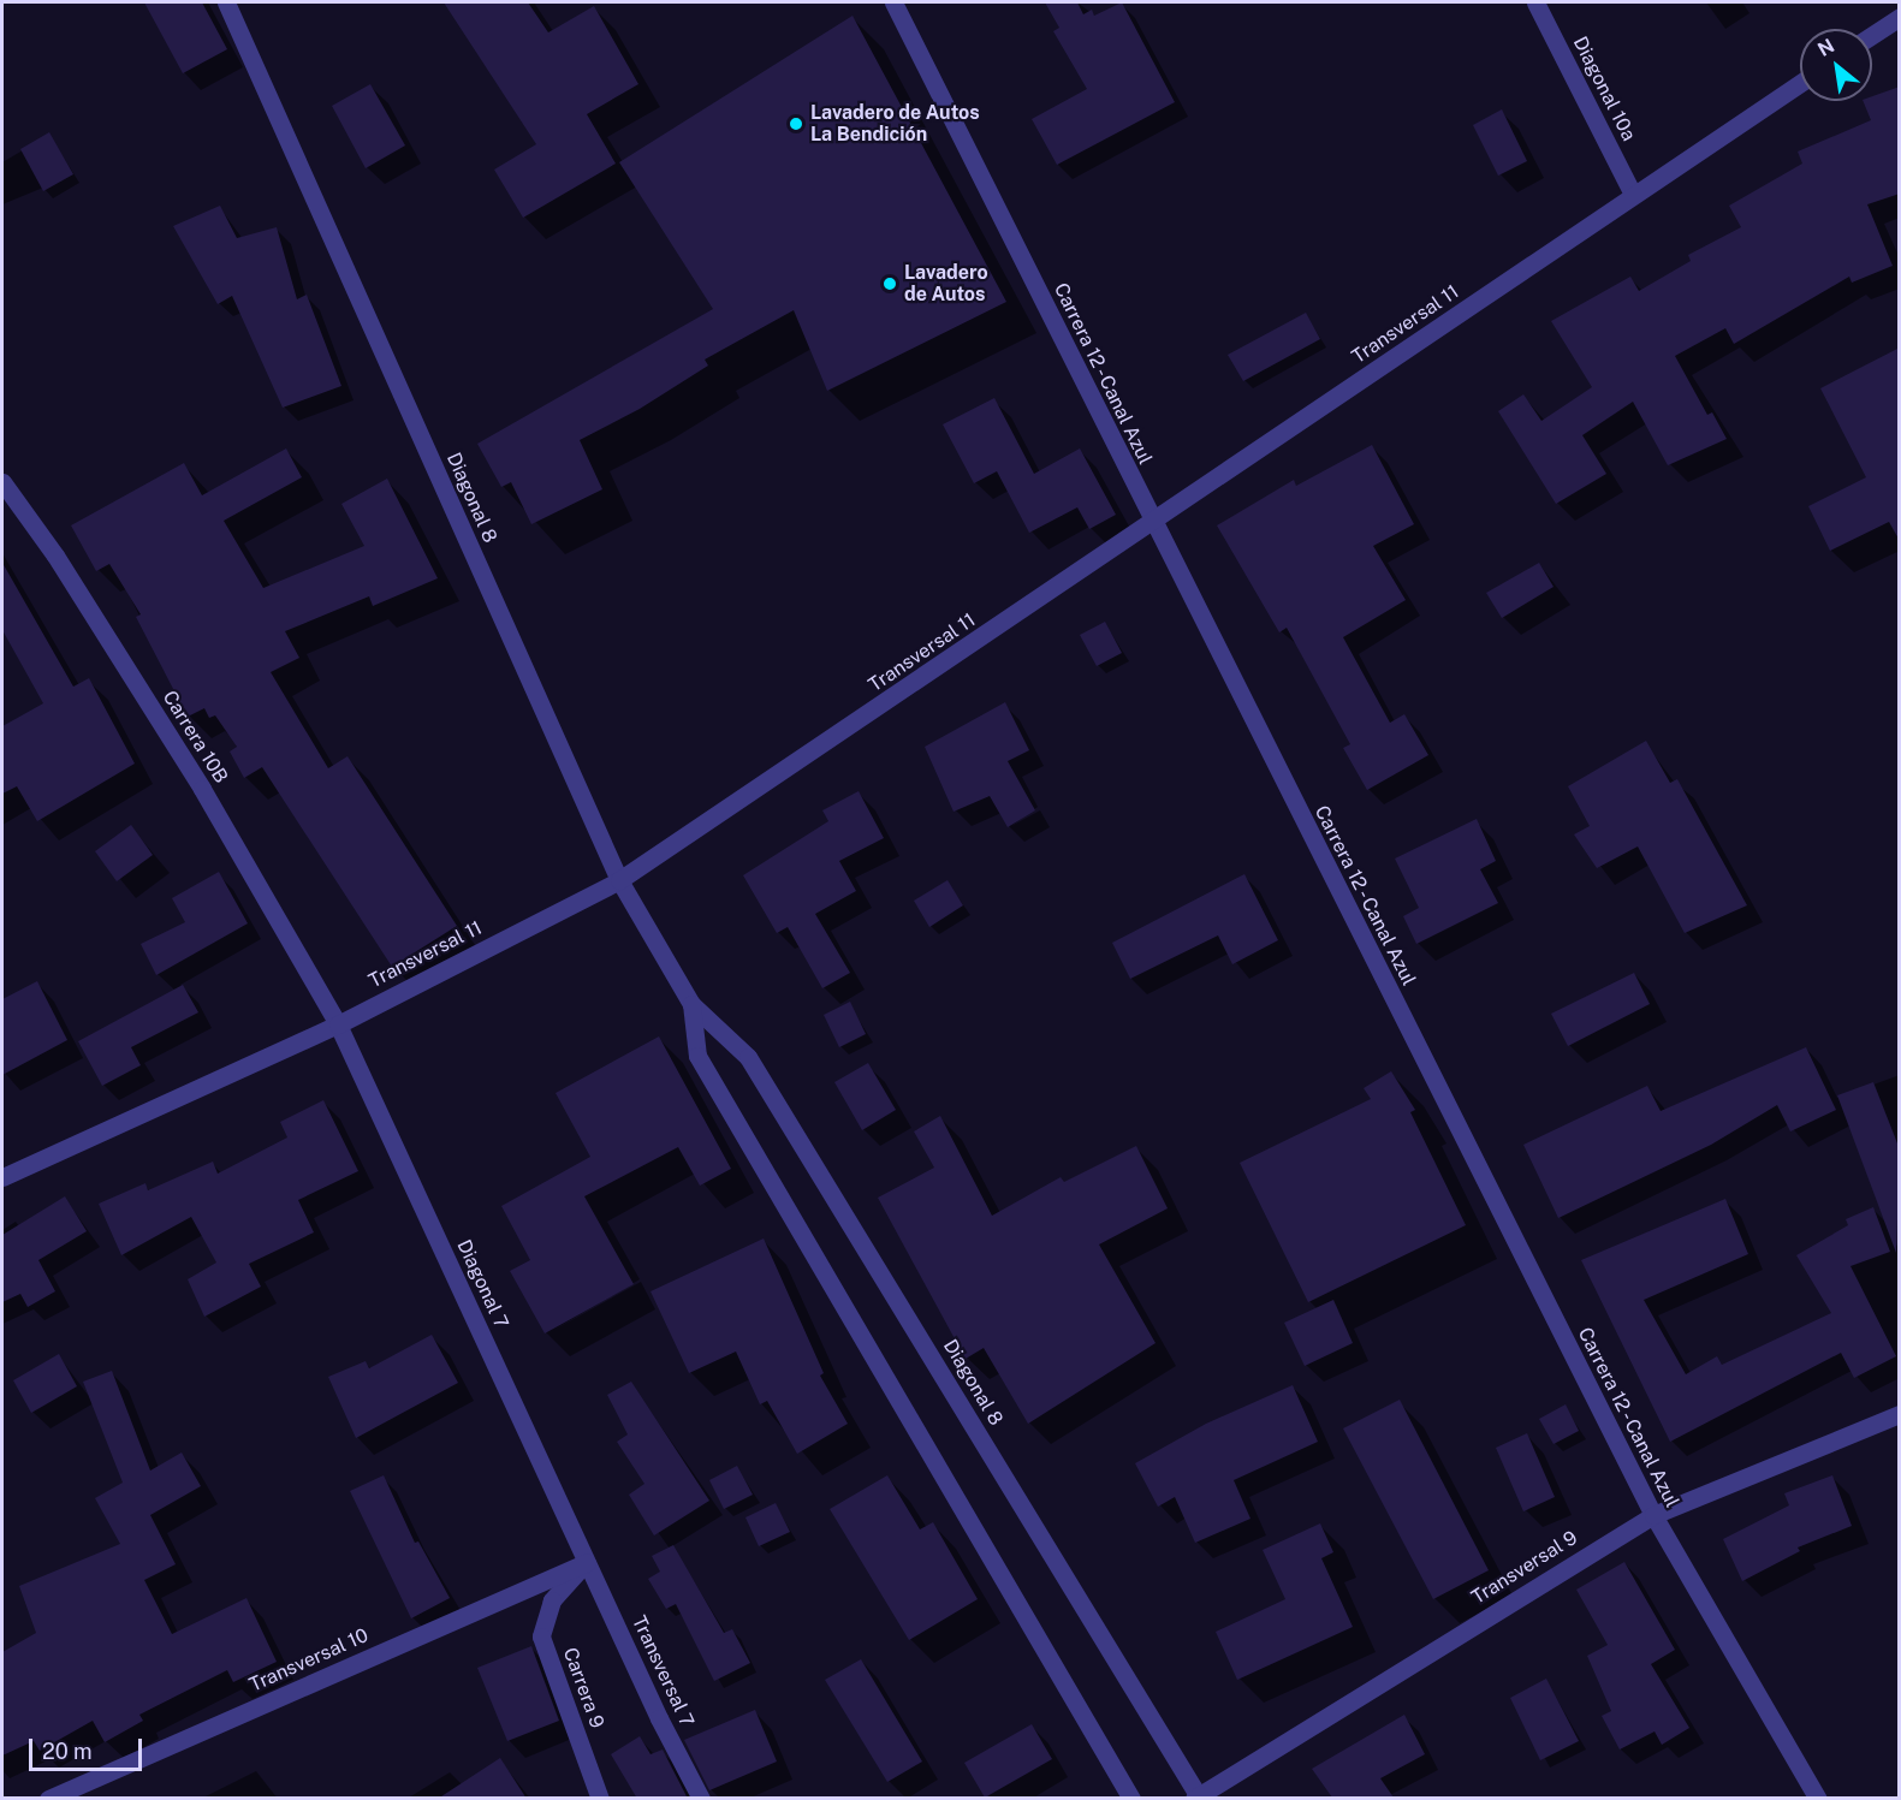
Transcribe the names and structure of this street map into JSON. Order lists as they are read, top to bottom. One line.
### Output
{"streets":{"street":["Diagonal 10a","Transversal 11","Carrera 12 - Canal Azul","Diagonal 8","Carrera 10B","Diagonal 7","Transversal 9","Transversal 10","Transversal 7","Carrera 9"]},"crossings":[["Diagonal 10a","Transversal 11"],["Transversal 11","Carrera 12 - Canal Azul"],["Transversal 11","Diagonal 8"],["Transversal 11","Carrera 10B"],["Transversal 11","Diagonal 7"],["Carrera 12 - Canal Azul","Transversal 9"],["Diagonal 8","Transversal 9"],["Carrera 10B","Diagonal 7"],["Diagonal 7","Transversal 10"],["Diagonal 7","Transversal 7"],["Diagonal 7","Carrera 9"],["Transversal 10","Transversal 7"],["Transversal 10","Carrera 9"],["Transversal 7","Carrera 9"]],"places":["Lavadero de Autos La Bendición","Lavadero de Autos"],"scale_bar":"20 m","north":"top left"}
